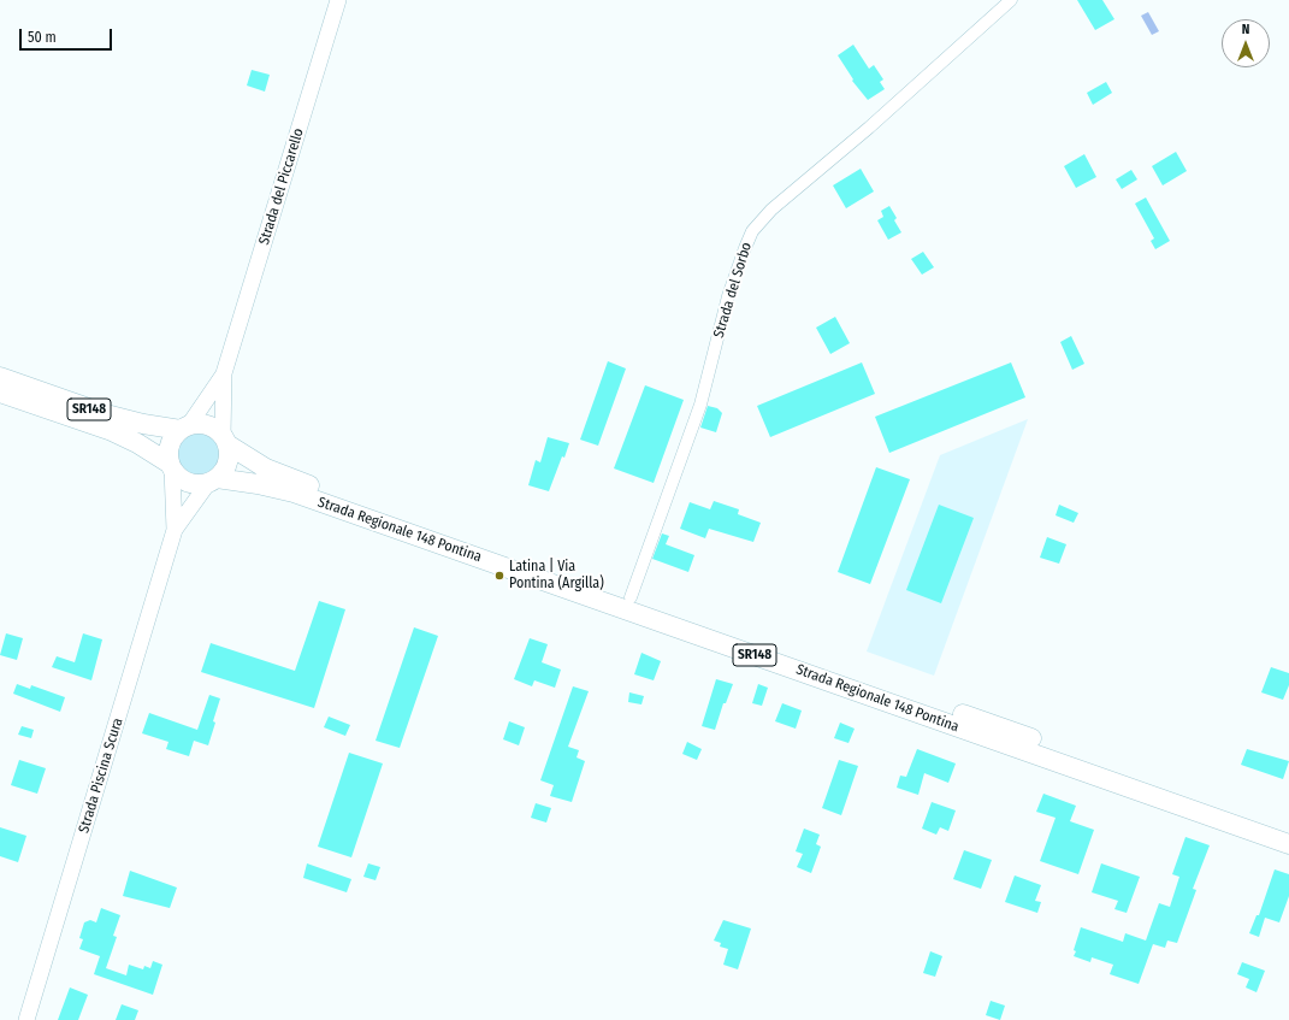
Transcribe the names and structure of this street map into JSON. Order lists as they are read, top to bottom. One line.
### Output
{"streets":{"main road":["SR148","Strada Regionale 148 Pontina"],"street":["Strada del Piccarello","Strada del Sorbo","Strada Piscina Scura"]},"crossings":[["Strada del Piccarello","Strada Regionale 148 Pontina"],["Strada del Piccarello","Strada Piscina Scura"],["Strada del Sorbo","Strada Regionale 148 Pontina"],["Strada Regionale 148 Pontina","Strada Piscina Scura"]],"places":["Latina | Via Pontina (Argilla)"],"scale_bar":"50 m","north":"top"}
